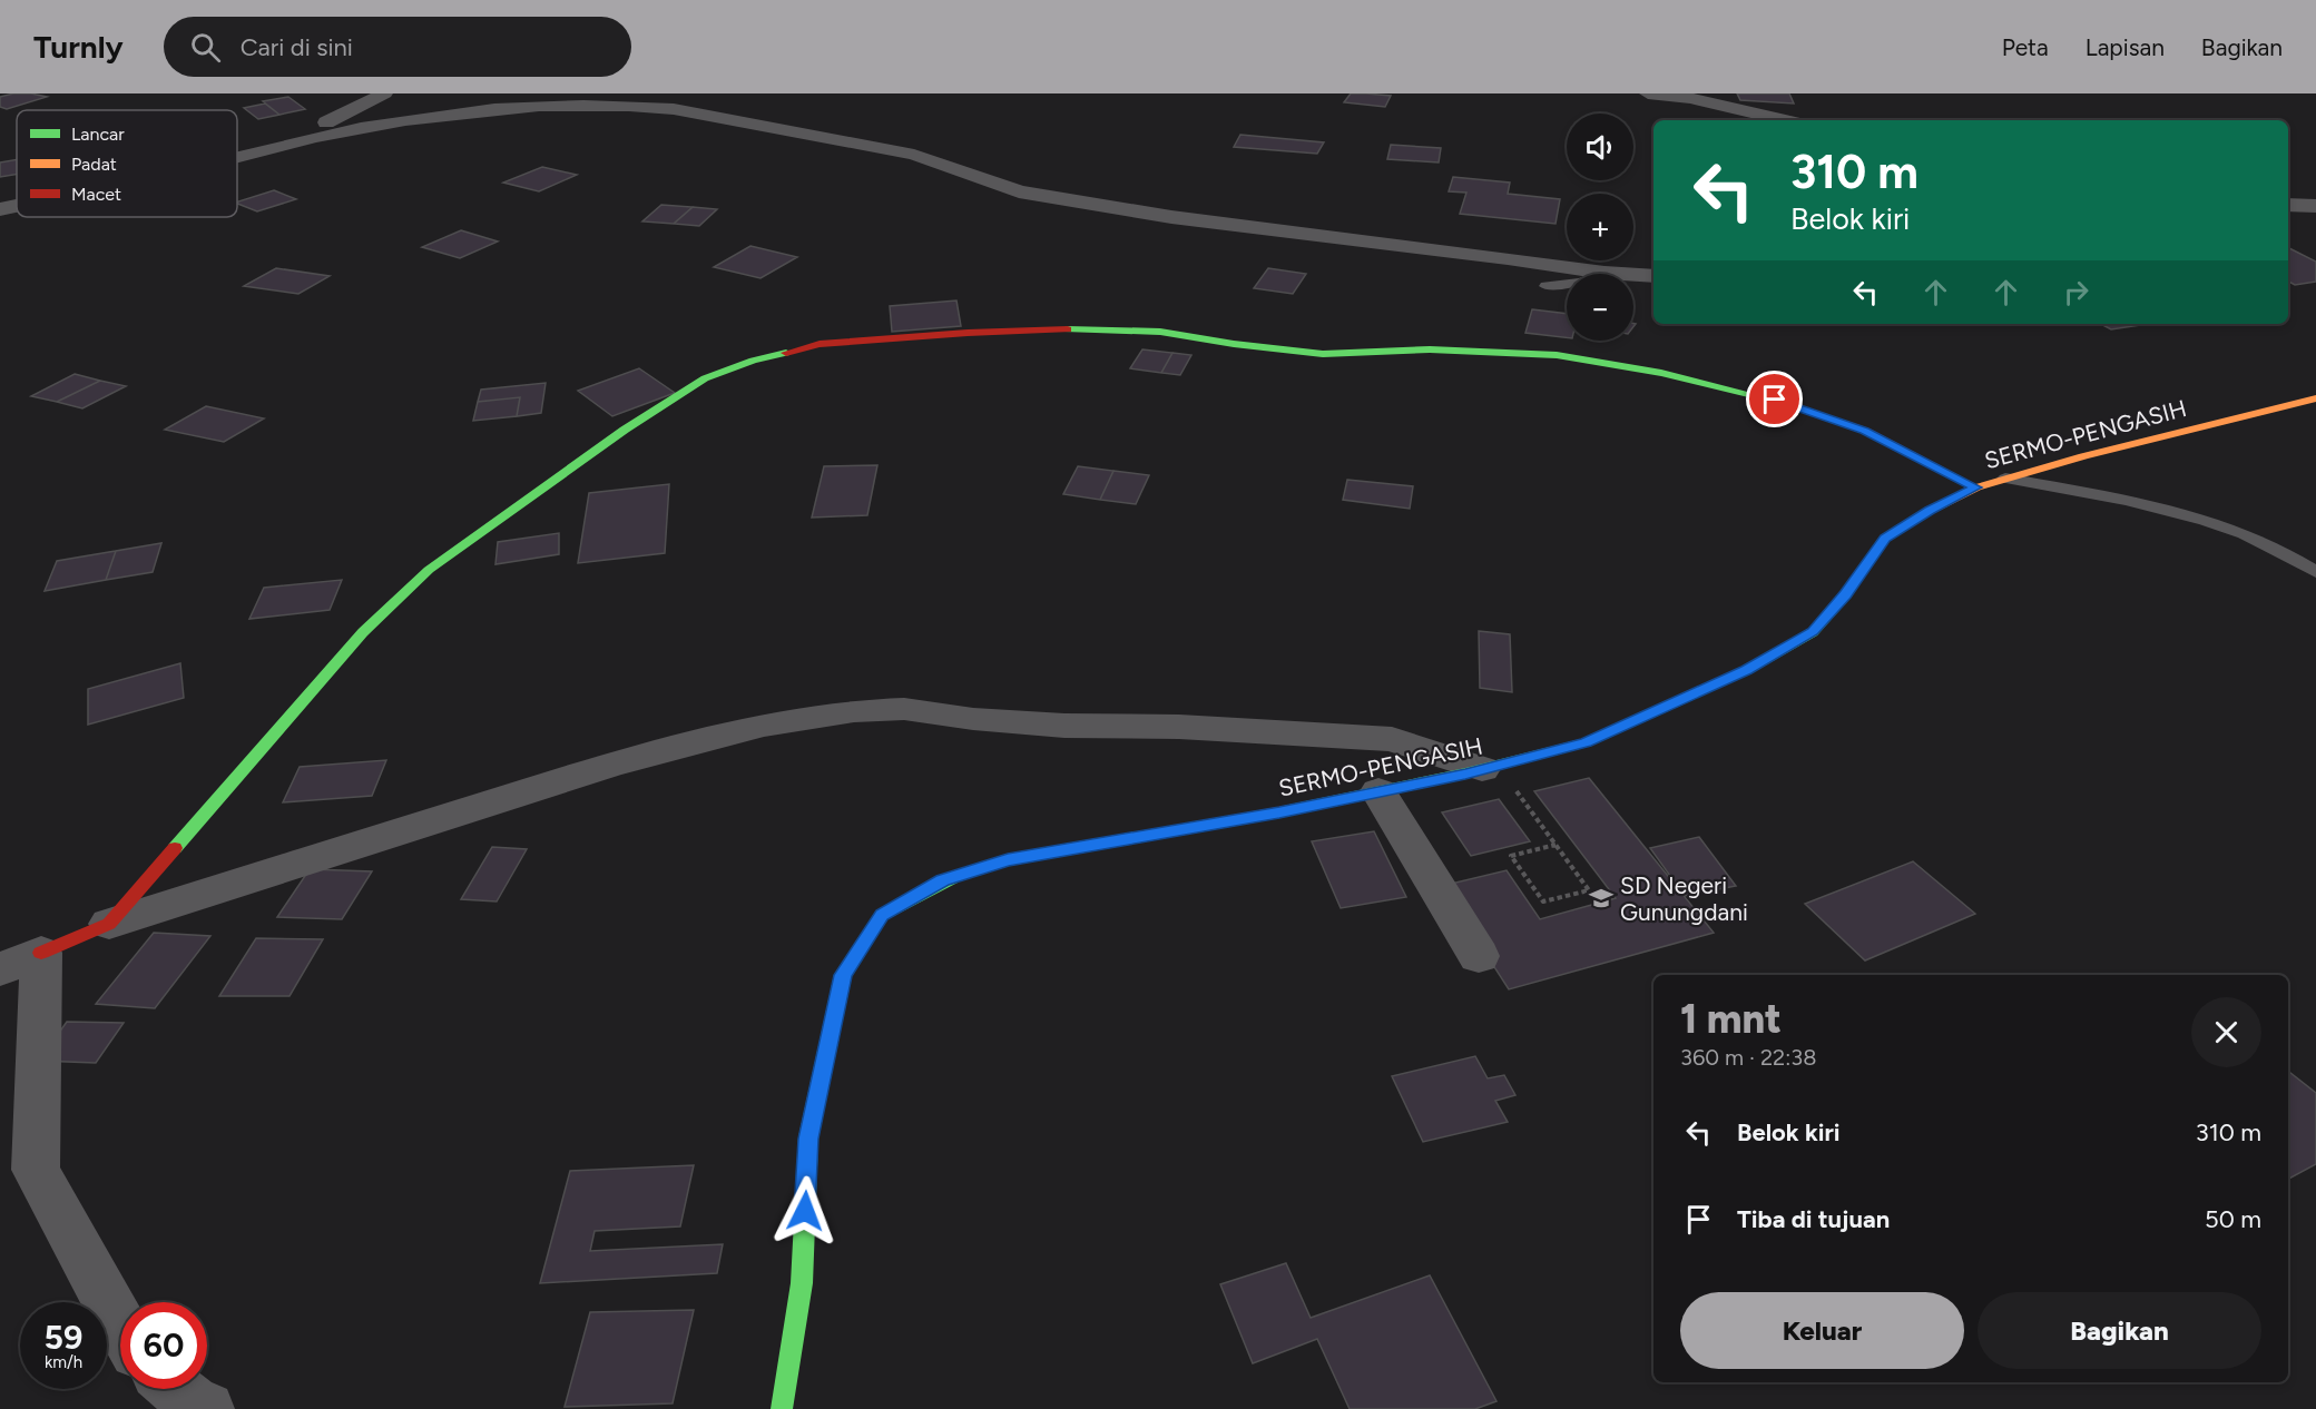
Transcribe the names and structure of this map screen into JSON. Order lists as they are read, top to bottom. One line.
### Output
{"streets":{"street":["SERMO-PENGASIH"]},"places":{"school or university":["SD Negeri Gunungdani"]},"legend":["Lancar","Padat","Macet"],"page":{"header":"Turnly","search":"Cari di sini","nav":["Peta","Lapisan","Bagikan"],"map_buttons":["+","−"],"turn":["310 m","Belok kiri"],"heading":["1 mnt","360 m · 22:38"],"list":[{"name":"Belok kiri","value":"310 m"},{"name":"Tiba di tujuan","value":"50 m"}],"buttons":["Keluar","Bagikan"],"speed":"59 km/h","limit":"60"}}
